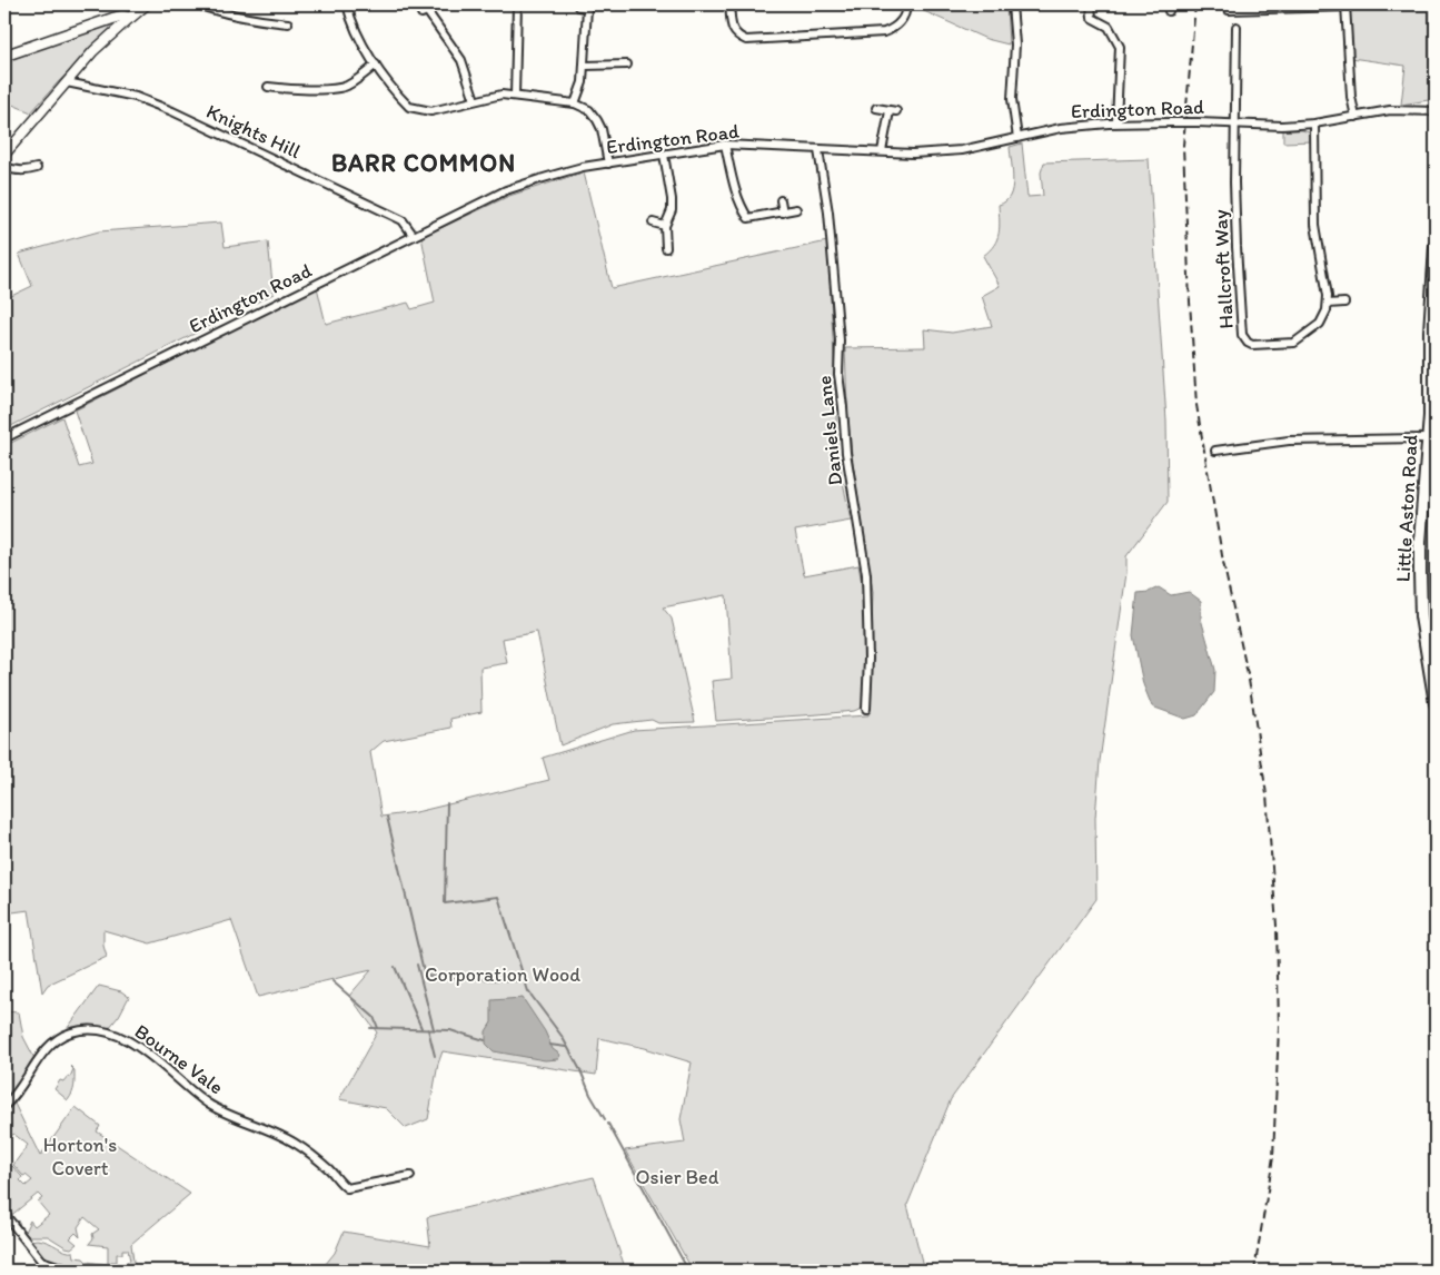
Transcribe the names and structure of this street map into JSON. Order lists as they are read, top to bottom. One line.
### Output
{"streets":{"main road":["Little Aston Road"],"street":["Erdington Road","Knights Hill","Hallcroft Way","Daniels Lane","Bourne Vale"]},"crossings":[["Erdington Road","Knights Hill"],["Erdington Road","Hallcroft Way"],["Erdington Road","Daniels Lane"]],"districts":["BARR COMMON"],"parks":["Corporation Wood","Horton's Covert","Osier Bed"]}
